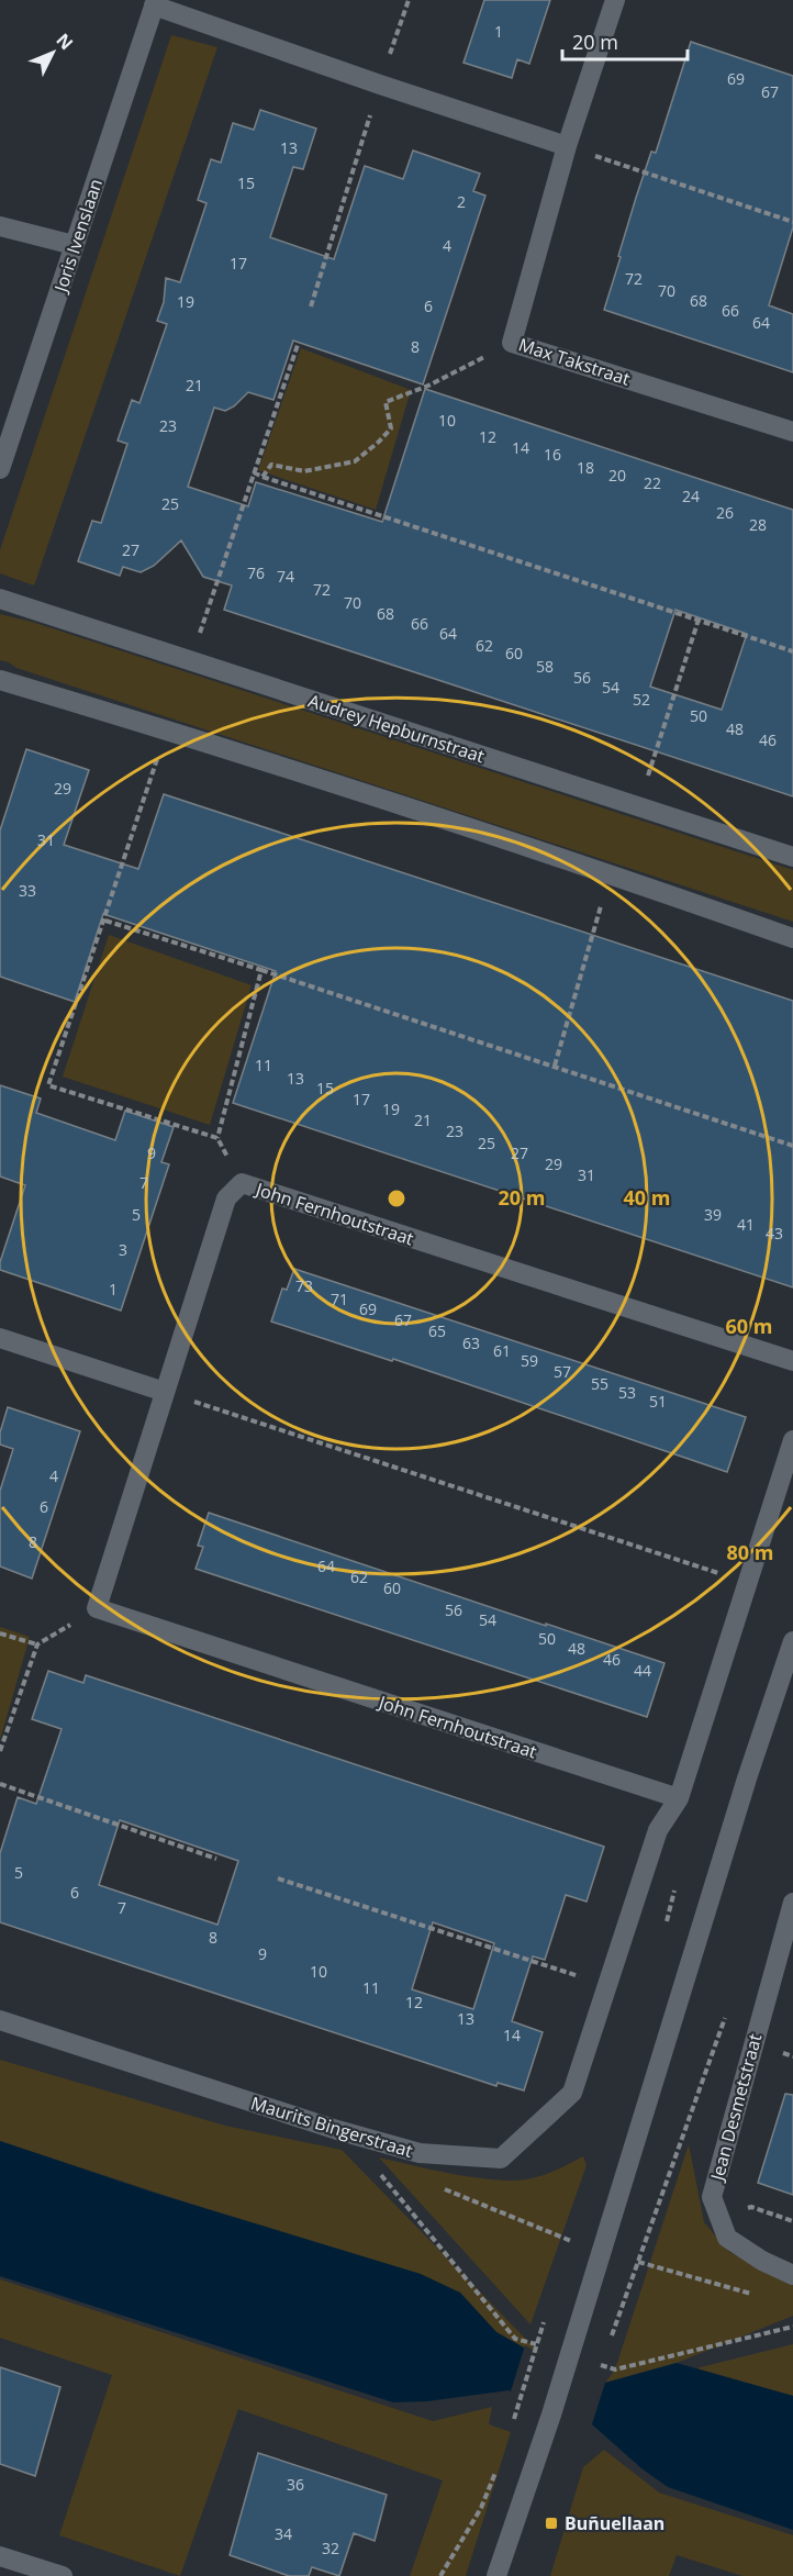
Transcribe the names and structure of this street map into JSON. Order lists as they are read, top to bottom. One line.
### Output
{"streets":{"street":["Joris Ivenslaan","Max Takstraat","Audrey Hepburnstraat","John Fernhoutstraat","Jean Desmetstraat","Maurits Bingerstraat"]},"crossings":[["John Fernhoutstraat","Maurits Bingerstraat"]],"places":{"transit":["Buñuellaan"]},"house_numbers":["1","69","67","13","15","2","4","17","72","70","68","19","6","66","64","8","21","10","23","12","14","16","18","20","22","24","25","26","28","27","76","74","72","70","68","66","64","62","60","58","56","54","52","50","48","46","29","31","33","11","13","15","17","19","21","23","25","9","27","29","31","7","5","39","41","43","3","73","1","71","69","67","65","63","61","59","57","55","53","51","4","6","8","64","62","60","56","54","50","48","46","44","5","6","7","8","9","10","11","12","13","14","36","34","32"],"scale_bar":"20 m","north":"top right","rings":["20 m","40 m","60 m","80 m"]}
